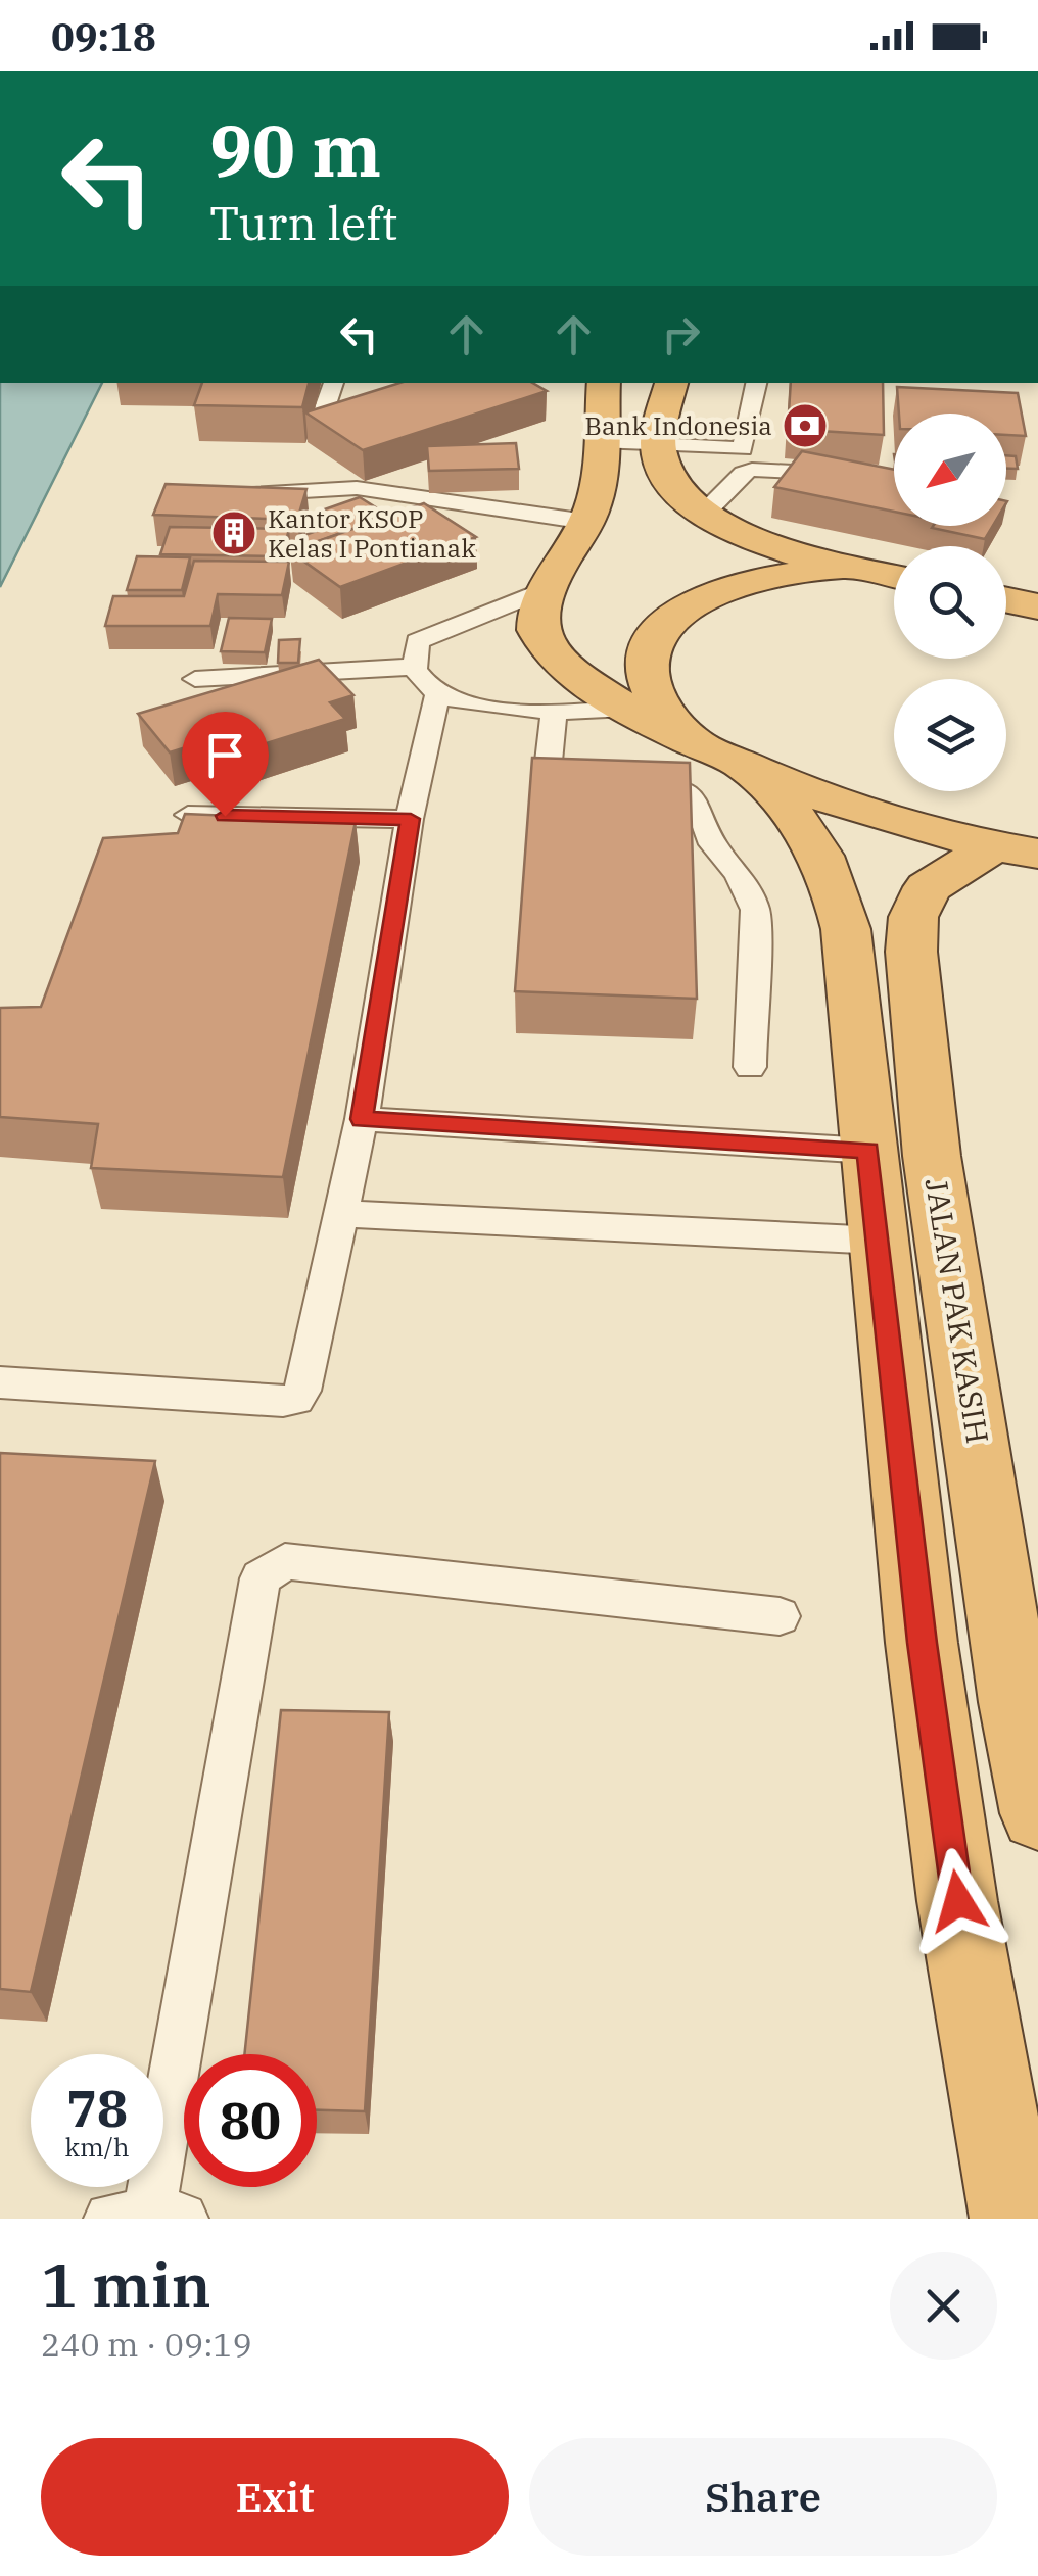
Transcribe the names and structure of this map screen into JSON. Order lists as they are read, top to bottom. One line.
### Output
{"streets":{"highway":["JALAN PAK KASIH"]},"places":{"bank":["Bank Indonesia"],"building":["Kantor KSOP Kelas I Pontianak"]},"north":"bottom left","page":{"status":"09:18","turn":["90 m","Turn left"],"speed":"78 km/h","limit":"80","heading":["1 min","240 m · 09:19"],"buttons":["Exit","Share"]}}
